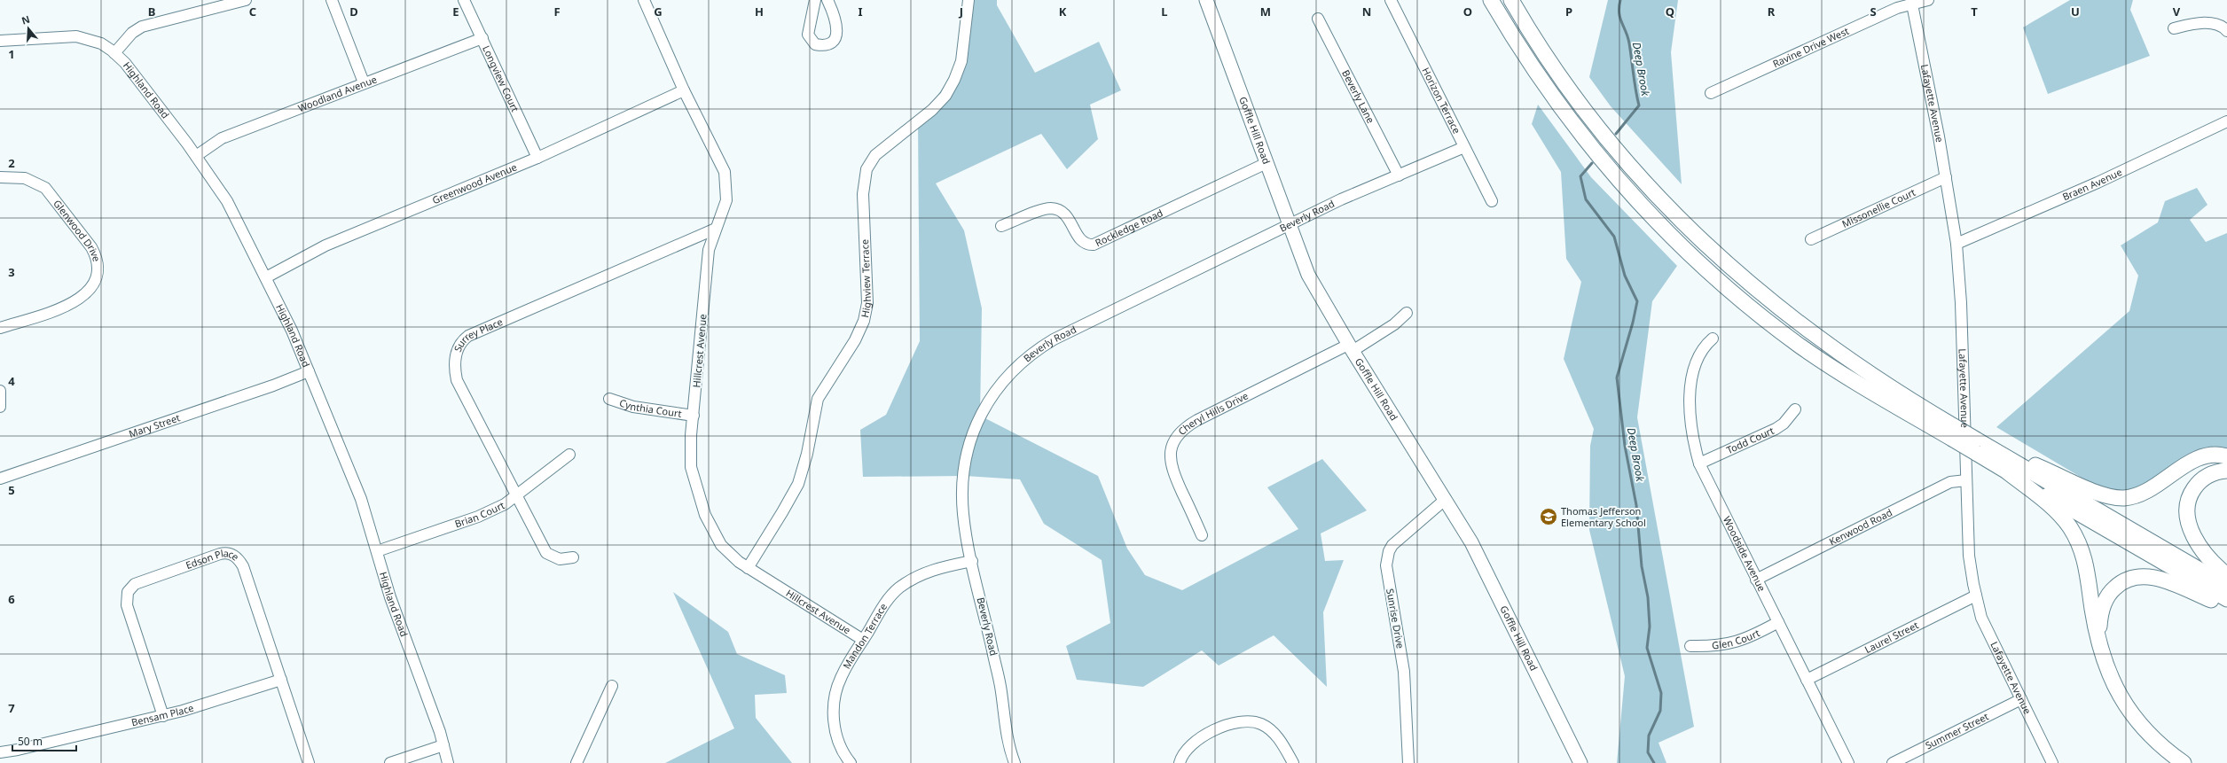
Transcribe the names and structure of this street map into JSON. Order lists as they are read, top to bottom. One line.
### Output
{"streets":{"main road":["Goffle Hill Road"],"street":["Ravine Drive West","Longview Court","Highland Road","Woodland Avenue","Beverly Lane","Horizon Terrace","Lafayette Avenue","Greenwood Avenue","Braen Avenue","Missonellie Court","Beverly Road","Rockledge Road","Glenwood Drive","Highview Terrace","Surrey Place","Hillcrest Avenue","Cynthia Court","Cheryl Hills Drive","Mary Street","Todd Court","Brian Court","Kenwood Road","Woodside Avenue","Edson Place","Sunrise Drive","Mandon Terrace","Laurel Street","Glen Court","Bensam Place","Summer Street"]},"crossings":[["Ravine Drive West","Lafayette Avenue"],["Longview Court","Woodland Avenue"],["Longview Court","Greenwood Avenue"],["Highland Road","Woodland Avenue"],["Highland Road","Greenwood Avenue"],["Highland Road","Mary Street"],["Highland Road","Brian Court"],["Beverly Lane","Beverly Road"],["Horizon Terrace","Beverly Road"],["Lafayette Avenue","Braen Avenue"],["Lafayette Avenue","Missonellie Court"],["Lafayette Avenue","Kenwood Road"],["Lafayette Avenue","Laurel Street"],["Lafayette Avenue","Summer Street"],["Goffle Hill Road","Beverly Road"],["Goffle Hill Road","Rockledge Road"],["Goffle Hill Road","Cheryl Hills Drive"],["Goffle Hill Road","Sunrise Drive"],["Greenwood Avenue","Hillcrest Avenue"],["Beverly Road","Mandon Terrace"],["Highview Terrace","Hillcrest Avenue"],["Surrey Place","Hillcrest Avenue"],["Surrey Place","Brian Court"],["Hillcrest Avenue","Cynthia Court"],["Hillcrest Avenue","Mandon Terrace"],["Todd Court","Woodside Avenue"],["Kenwood Road","Woodside Avenue"],["Woodside Avenue","Laurel Street"],["Woodside Avenue","Glen Court"],["Edson Place","Bensam Place"]],"water":["Deep Brook"],"places":{"school or university":["Thomas Jefferson Elementary School"]},"scale_bar":"50 m","north":"top","grid":{"columns":["B","C","D","E","F","G","H","I","J","K","L","M","N","O","P","Q","R","S","T","U","V"],"rows":["1","2","3","4","5","6","7"]}}
